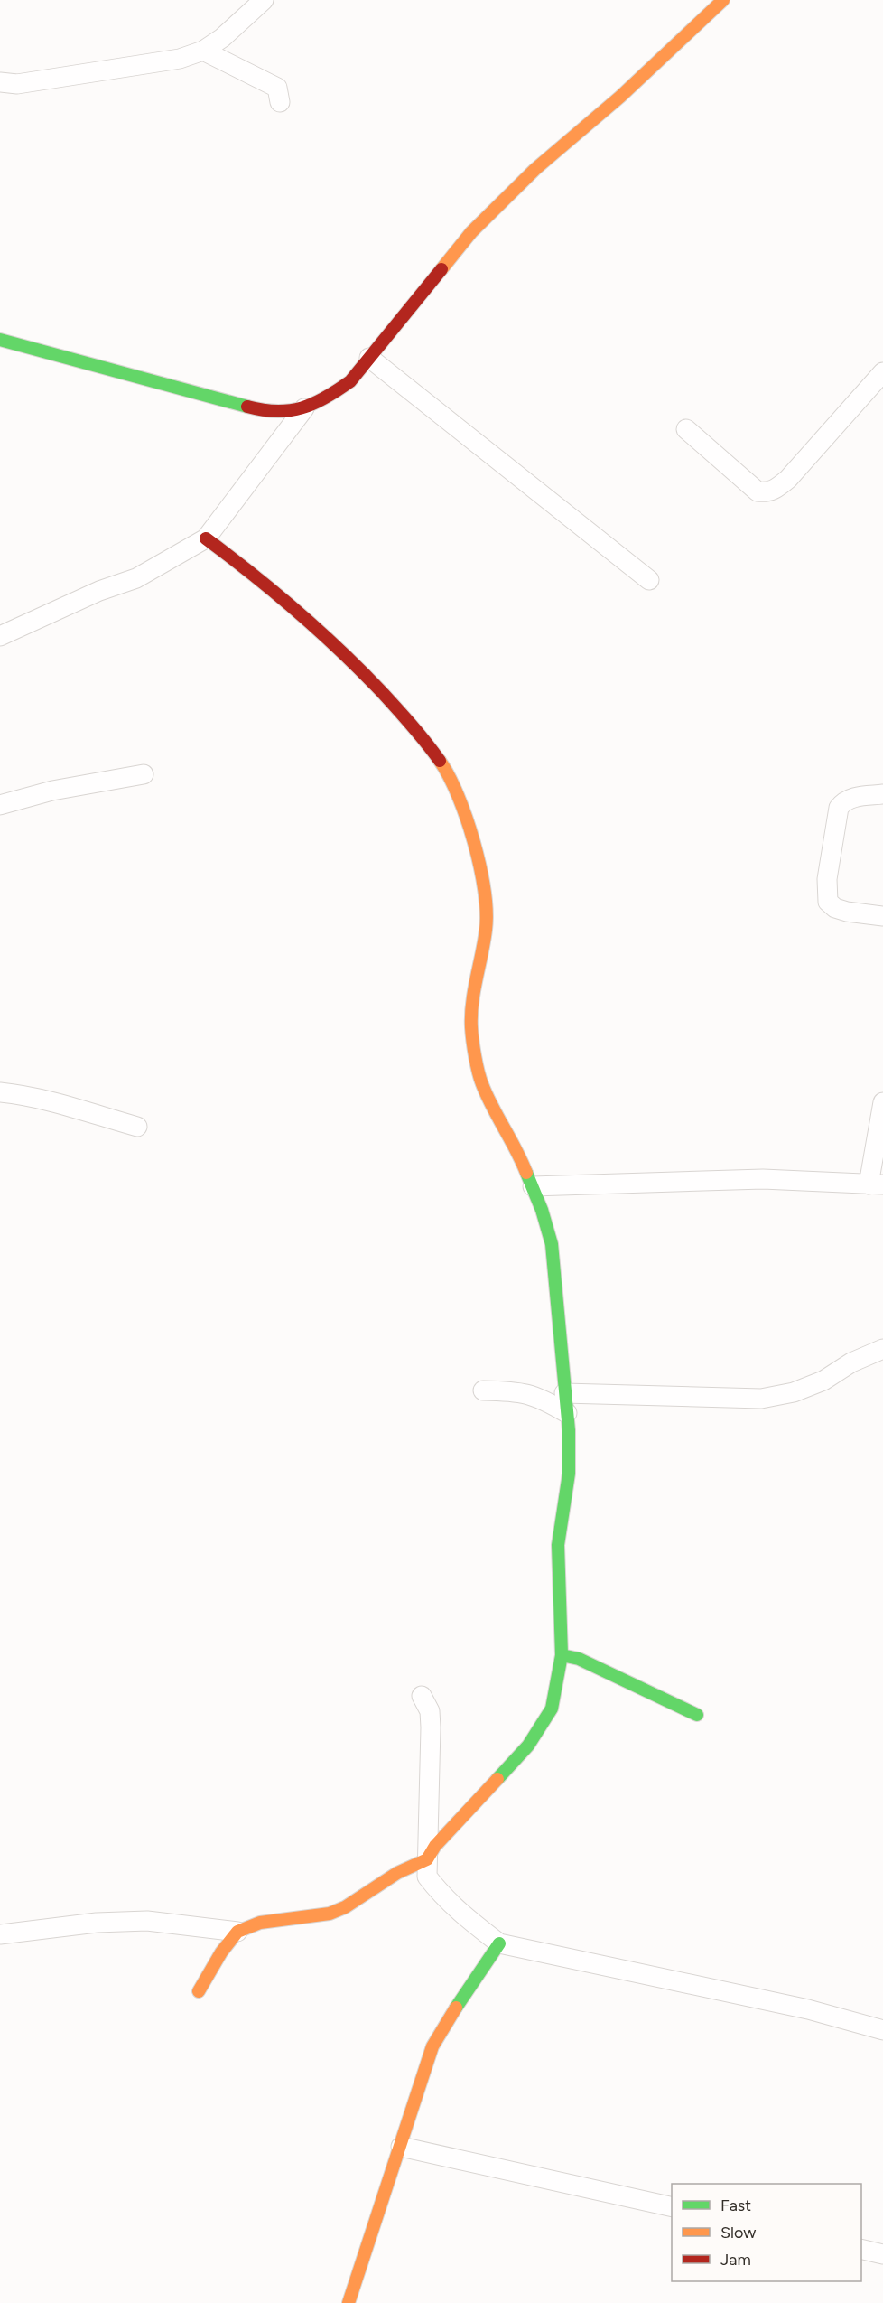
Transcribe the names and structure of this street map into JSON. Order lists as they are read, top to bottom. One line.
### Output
{"legend":["Fast","Slow","Jam"]}
